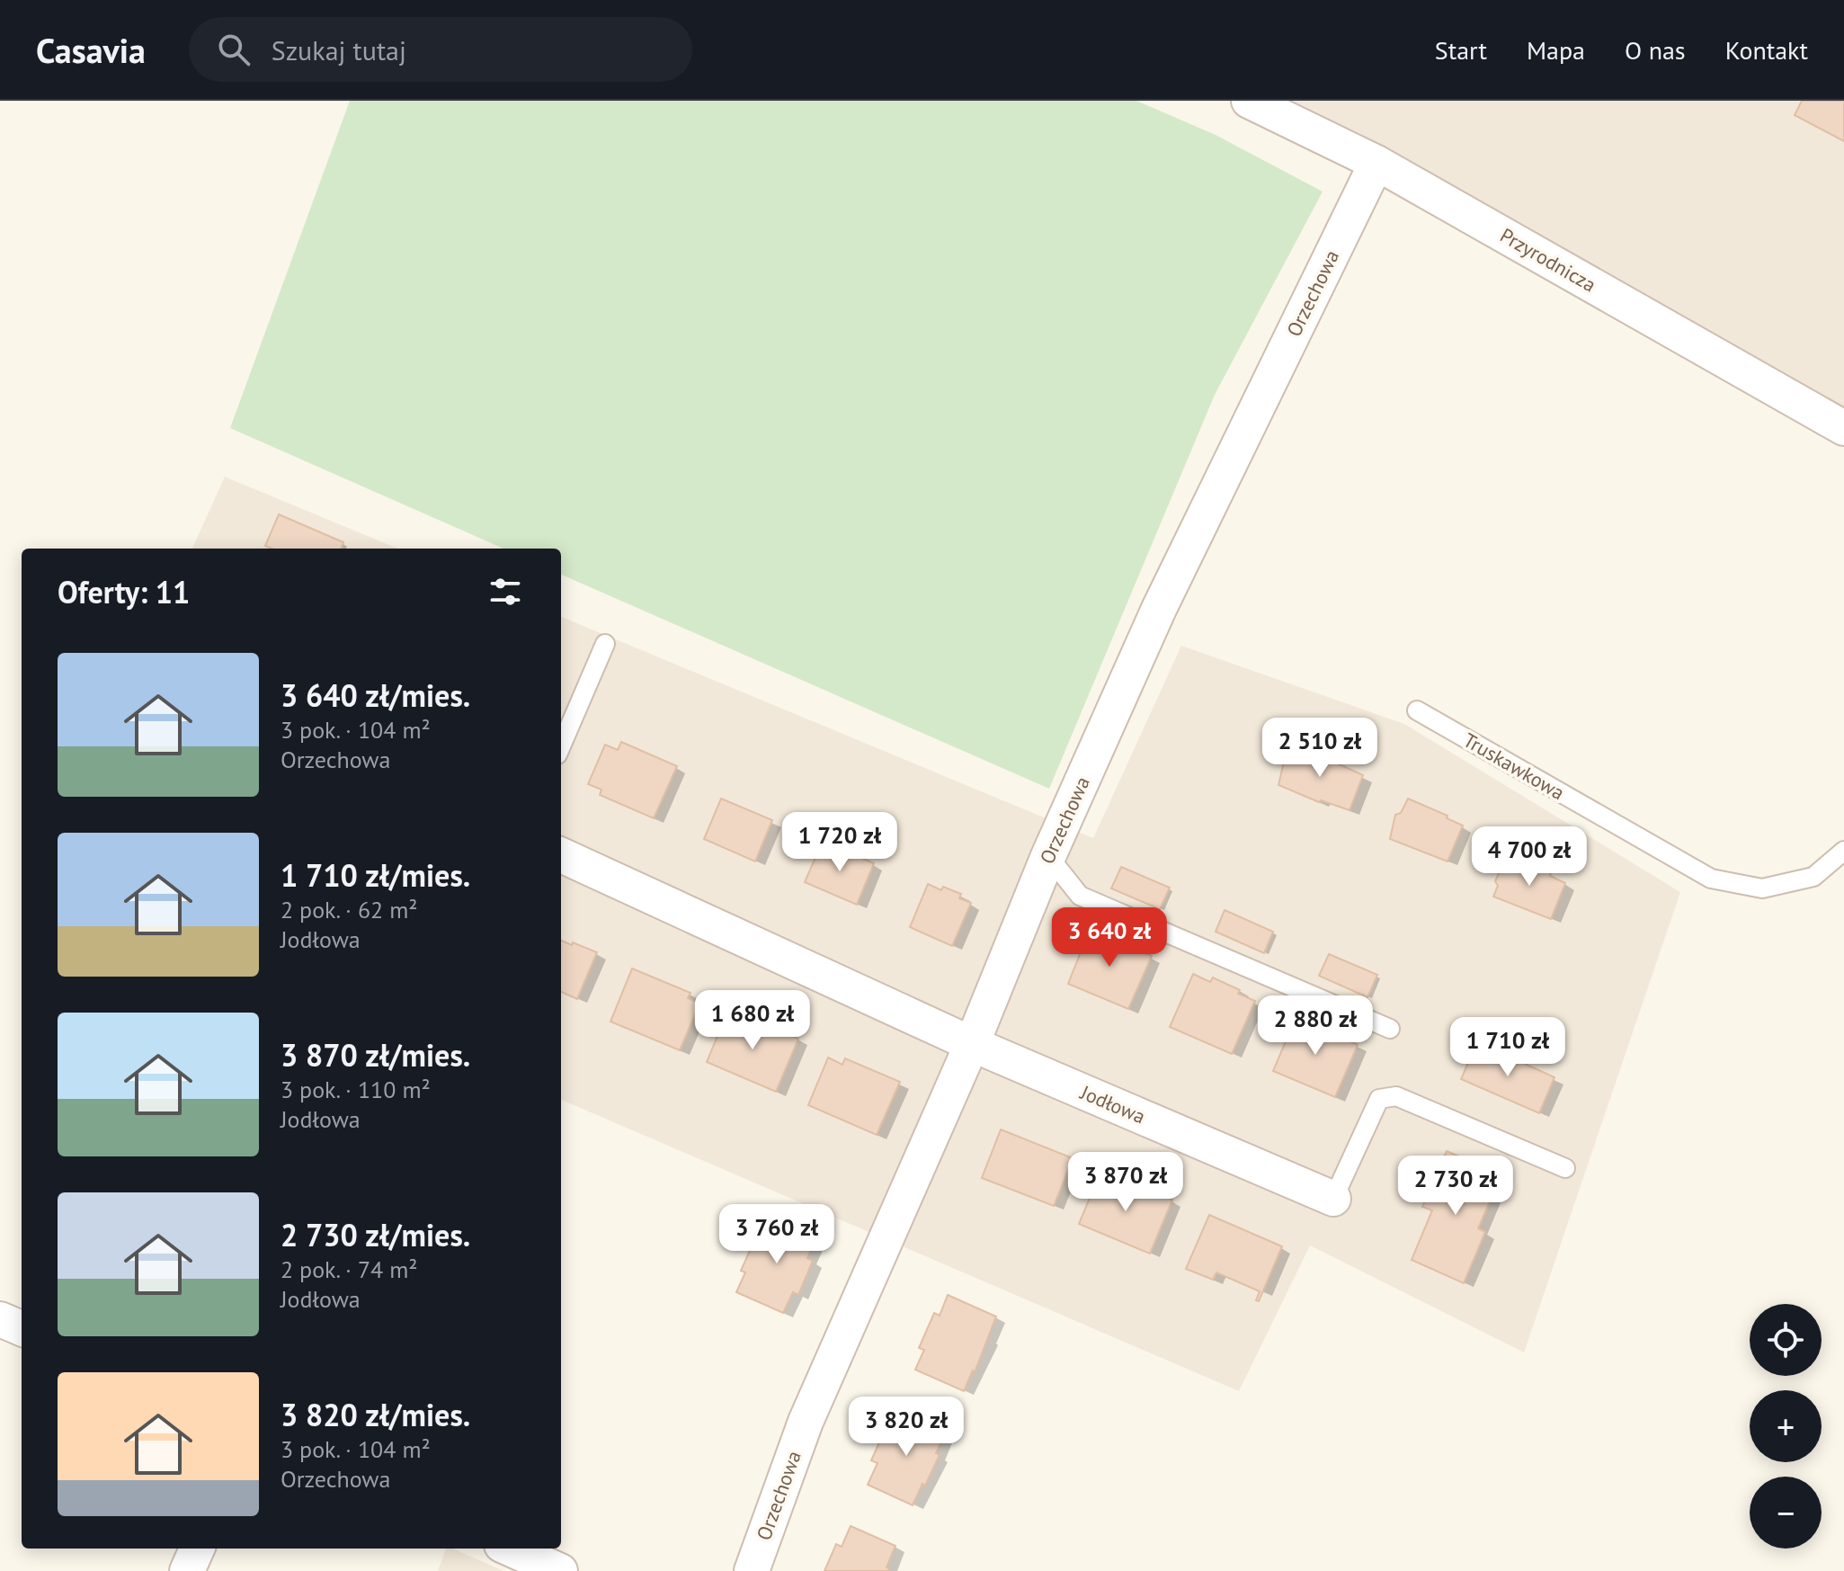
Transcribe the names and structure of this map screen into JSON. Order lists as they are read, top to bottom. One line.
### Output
{"streets":{"street":["Przyrodnicza","Orzechowa","Jodłowa"],"lane":["Truskawkowa"]},"crossings":[["Przyrodnicza","Orzechowa"],["Orzechowa","Jodłowa"]],"page":{"header":"Casavia","search":"Szukaj tutaj","nav":["Start","Mapa","O nas","Kontakt"],"heading":"Oferty: 11","list":[{"name":"3 640 zł/mies.","note":"3 pok. · 104 m² · Orzechowa"},{"name":"1 710 zł/mies.","note":"2 pok. · 62 m² · Jodłowa"},{"name":"3 870 zł/mies.","note":"3 pok. · 110 m² · Jodłowa"},{"name":"2 730 zł/mies.","note":"2 pok. · 74 m² · Jodłowa"},{"name":"3 820 zł/mies.","note":"3 pok. · 104 m² · Orzechowa"}],"price":["2 510 zł","1 720 zł","4 700 zł","3 640 zł","1 680 zł","2 880 zł","1 710 zł","3 870 zł","2 730 zł","3 760 zł","3 820 zł"],"map_buttons":["+","−"]}}
